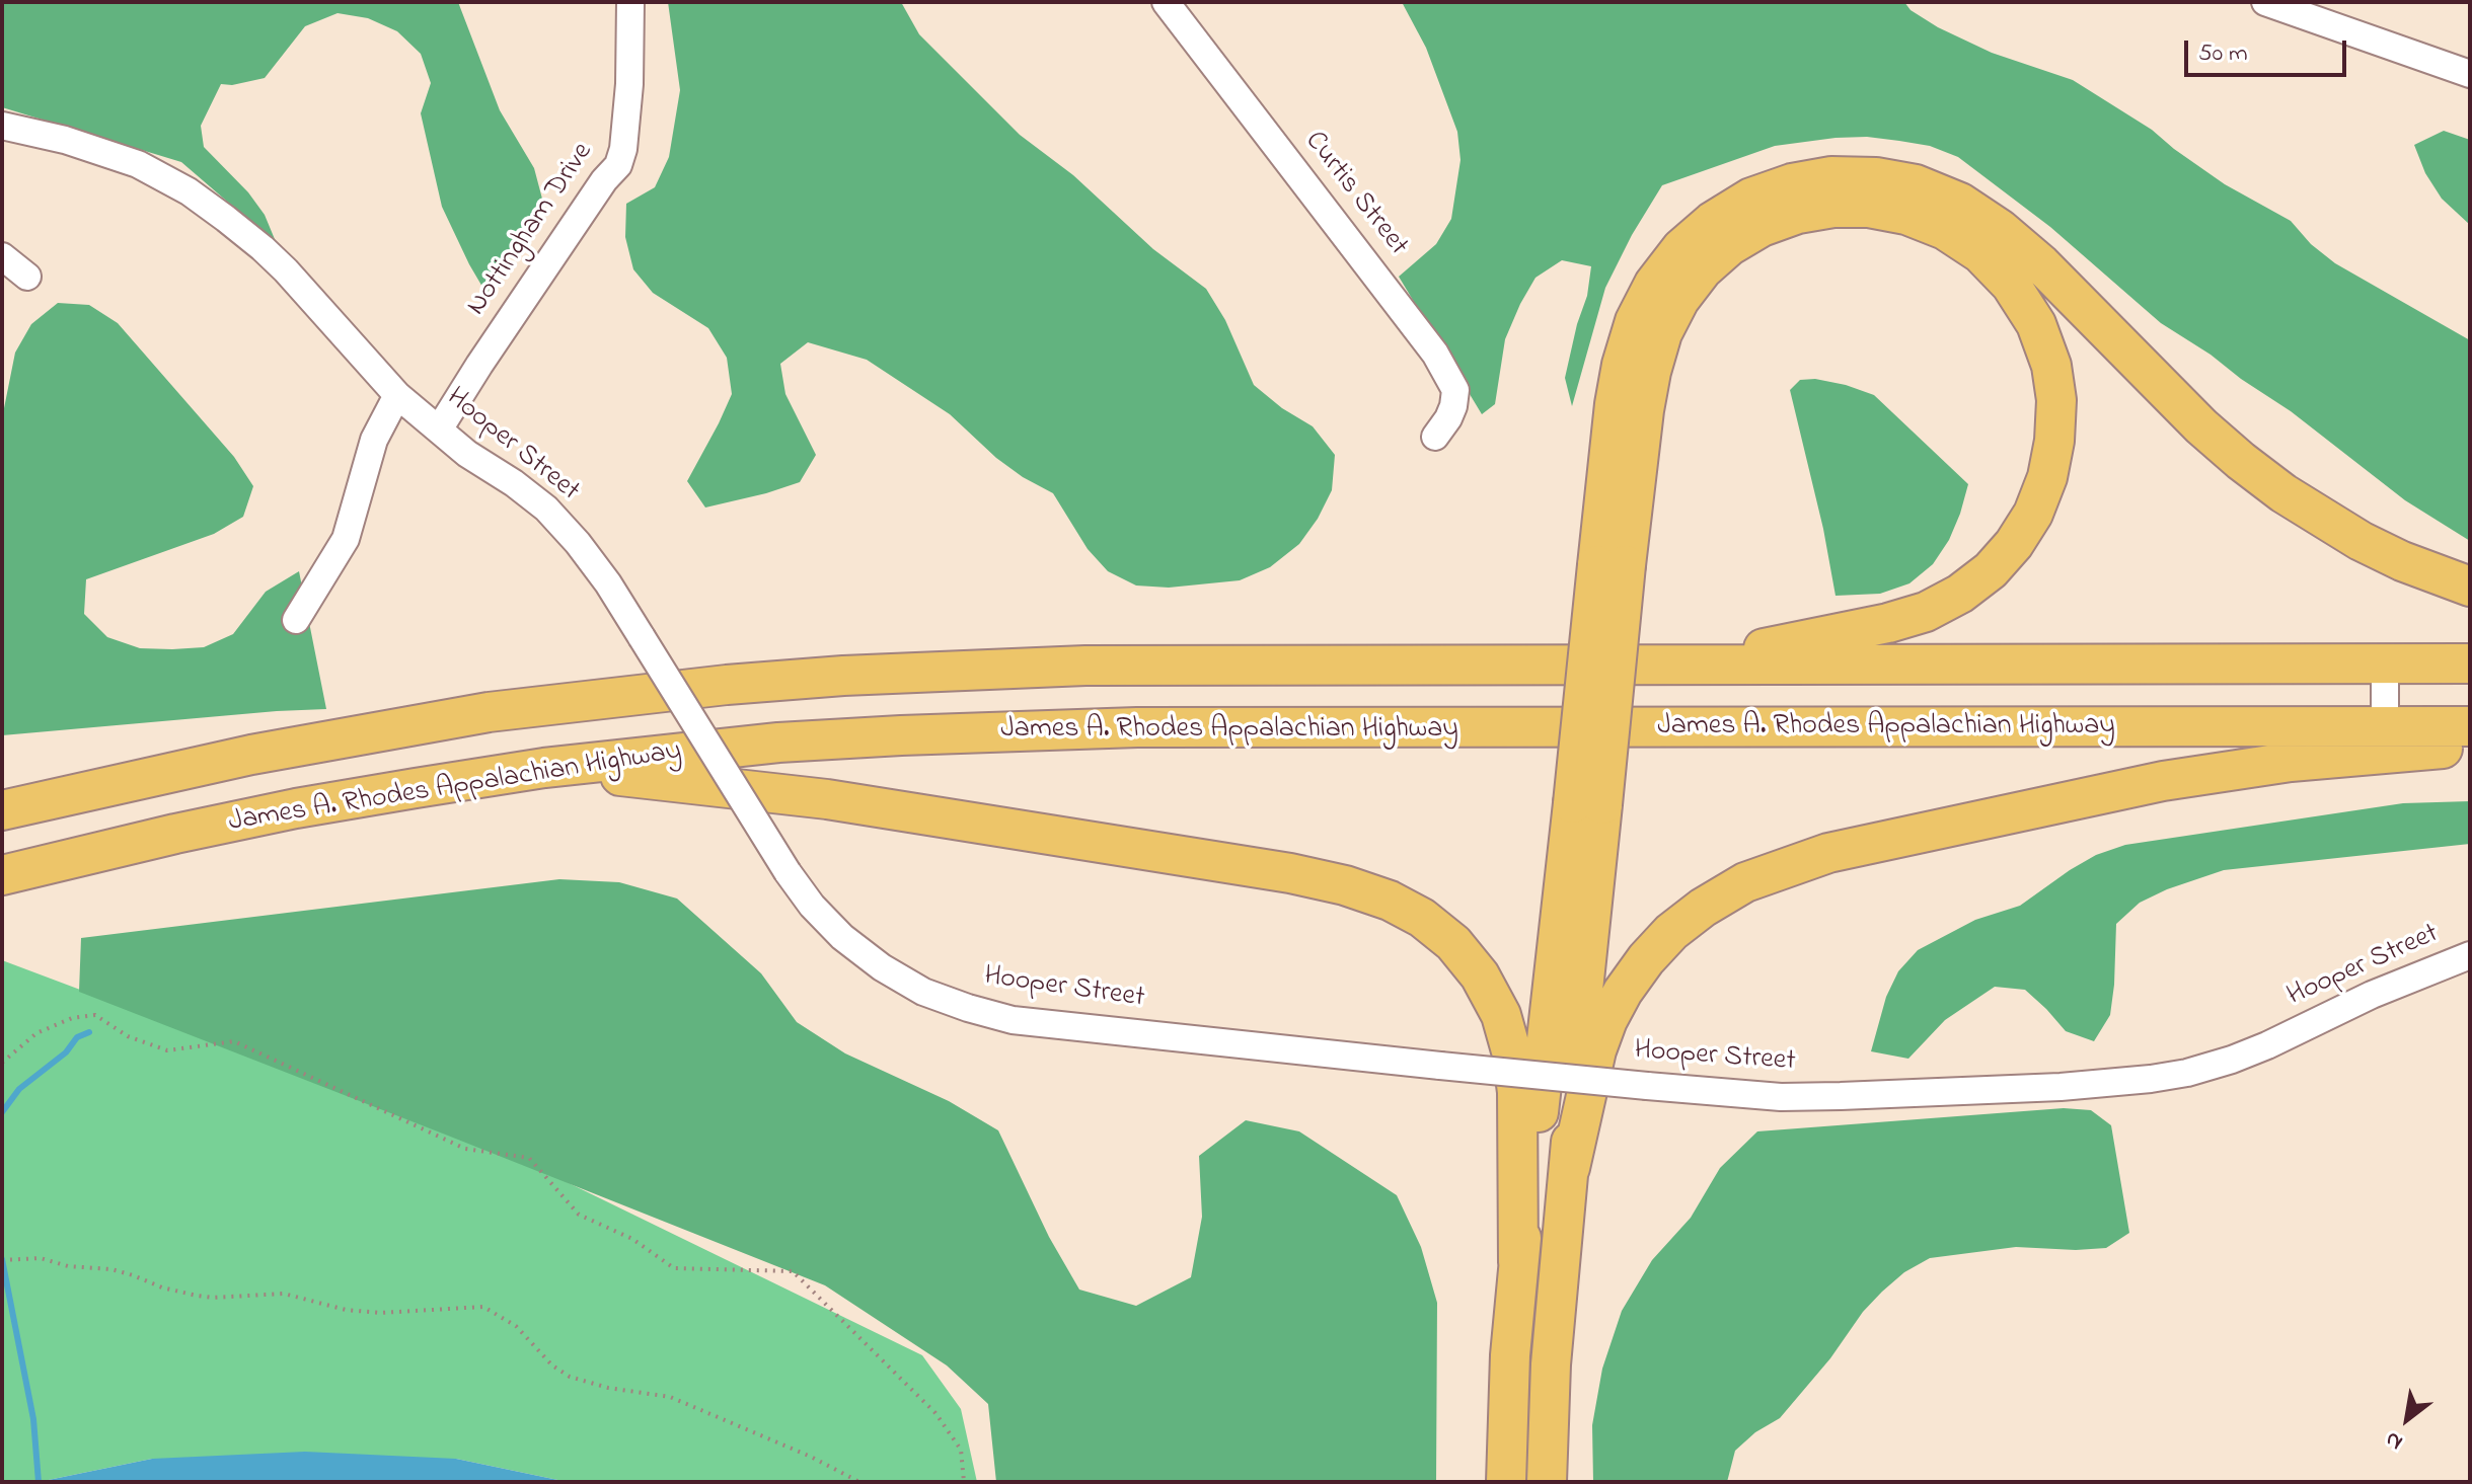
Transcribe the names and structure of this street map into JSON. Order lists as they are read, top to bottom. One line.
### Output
{"streets":{"highway":["James A. Rhodes Appalachian Highway"],"street":["Curtis Street","Nottingham Drive","Hooper Street"]},"crossings":[["Nottingham Drive","Hooper Street"]],"scale_bar":"50 m","north":"bottom left"}
